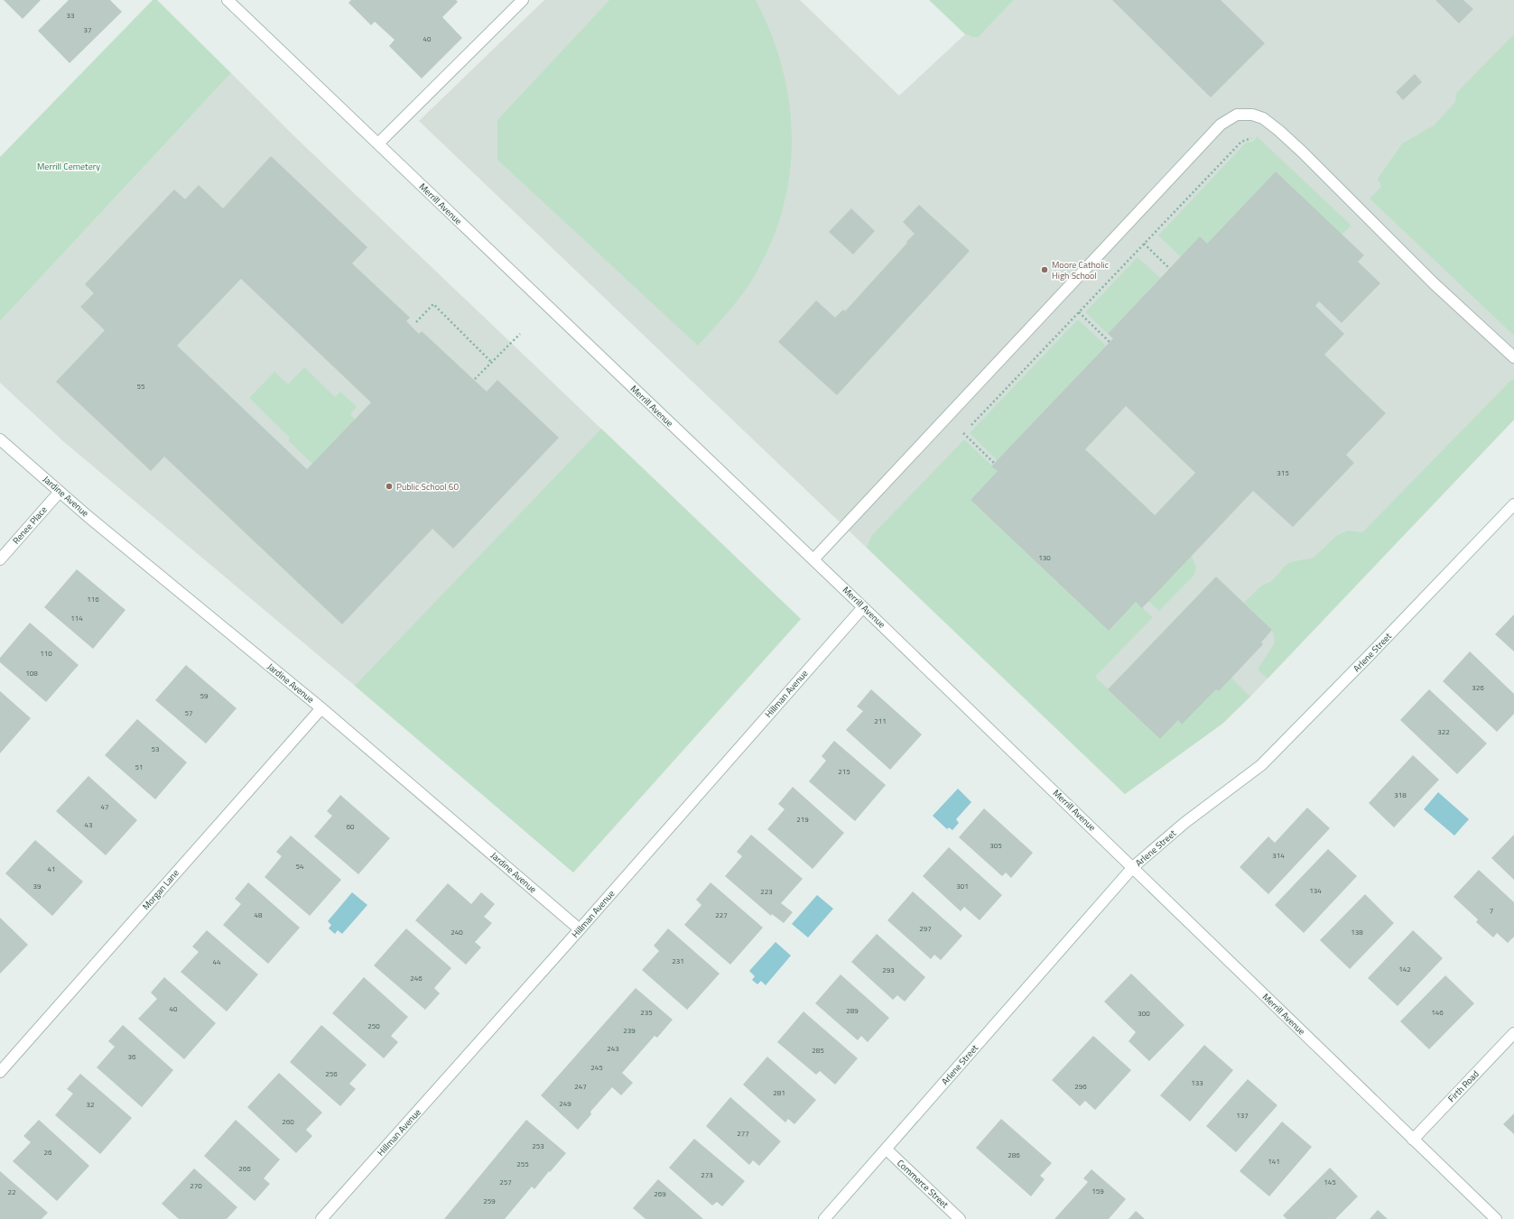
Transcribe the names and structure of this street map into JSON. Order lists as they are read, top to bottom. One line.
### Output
{"streets":{"street":["Merrill Avenue","Jardine Avenue","Renee Place","Arlene Street","Hillman Avenue","Morgan Lane","Firth Road","Commerce Street"]},"crossings":[["Merrill Avenue","Arlene Street"],["Merrill Avenue","Hillman Avenue"],["Merrill Avenue","Firth Road"],["Jardine Avenue","Renee Place"],["Jardine Avenue","Hillman Avenue"],["Jardine Avenue","Morgan Lane"],["Arlene Street","Commerce Street"]],"parks":["Merrill Cemetery"],"places":["Moore Catholic High School","Public School 60"],"house_numbers":["33","37","40","55","315","130","116","114","110","108","326","59","57","211","322","53","51","215","318","47","219","43","60","305","314","54","41","39","301","134","223","7","48","227","297","240","138","231","44","142","293","246","40","289","235","146","300","250","239","243","285","36","245","256","133","247","296","281","249","32","137","260","277","253","26","286","141","255","266","273","257","145","270","159","22","269","259"]}
